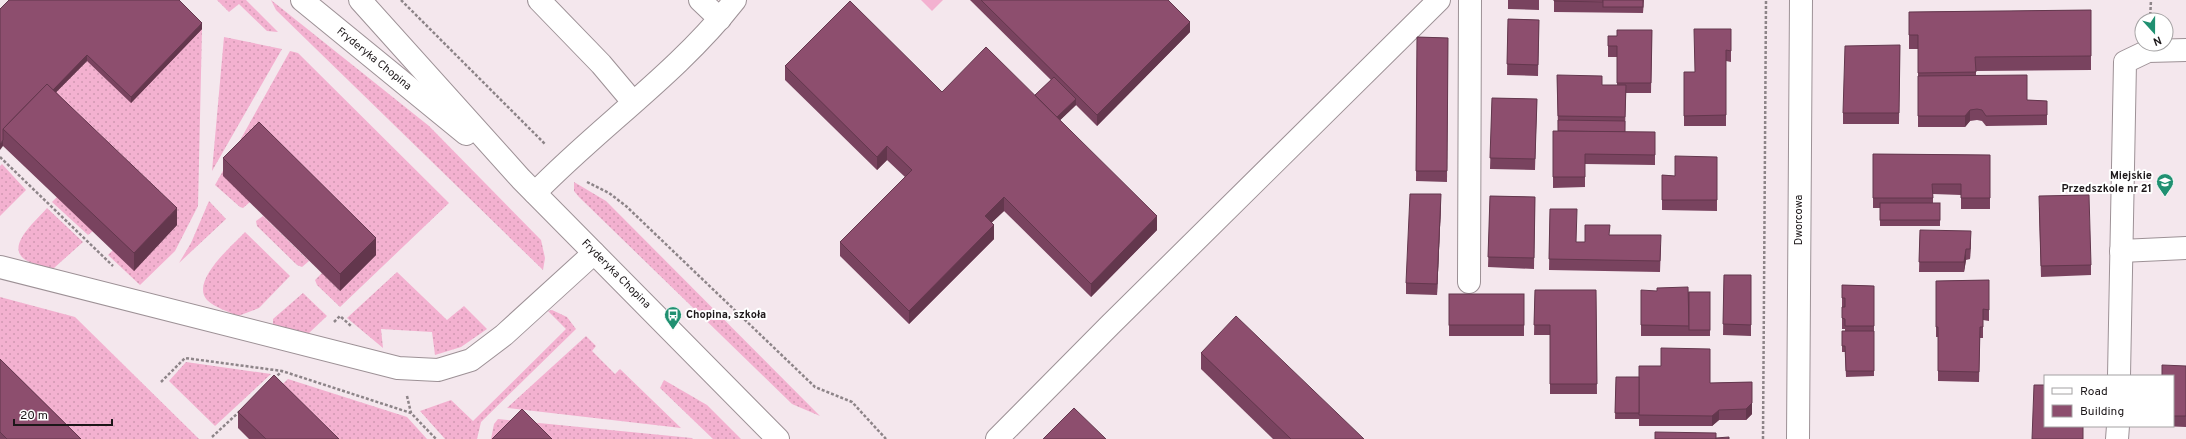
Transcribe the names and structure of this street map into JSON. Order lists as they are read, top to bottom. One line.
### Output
{"streets":{"street":["Fryderyka Chopina","Dworcowa"]},"places":{"school or university":["Miejskie Przedszkole nr 21"],"bus stop":["Chopina, szkoła"]},"legend":["Road","Building"],"scale_bar":"20 m","north":"bottom"}
